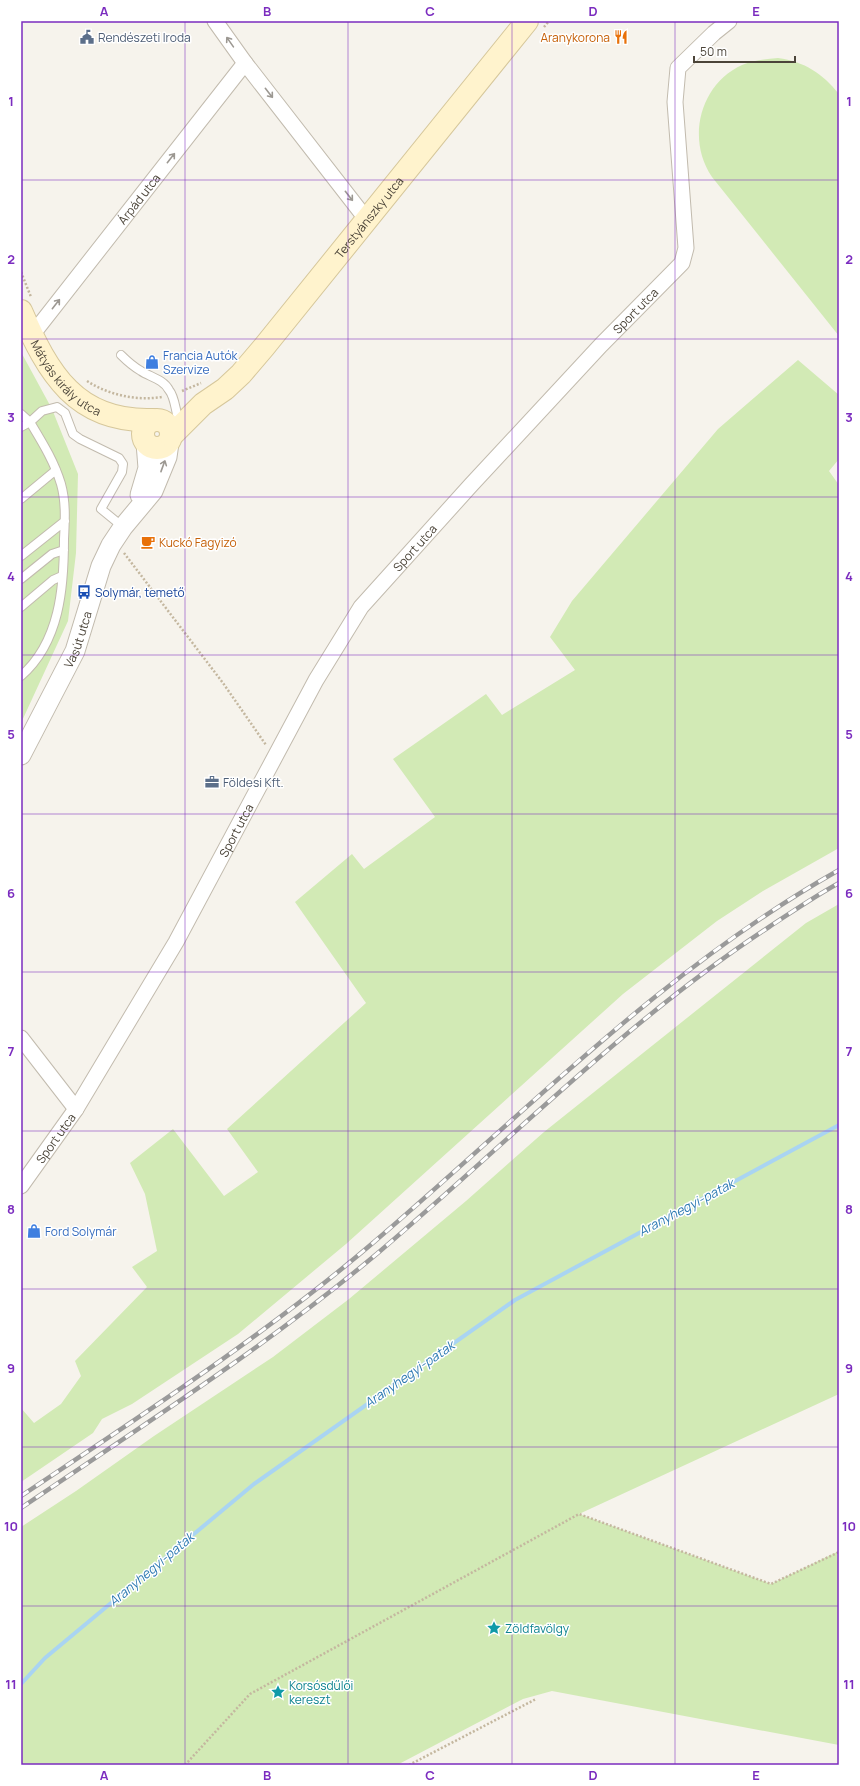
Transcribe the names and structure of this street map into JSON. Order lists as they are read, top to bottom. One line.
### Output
{"streets":{"main road":["Terstyánszky utca","Mátyás király utca"],"street":["Árpád utca","Sport utca","Vasút utca"]},"crossings":[["Árpád utca","Mátyás király utca"],["Terstyánszky utca","Mátyás király utca"],["Terstyánszky utca","Vasút utca"],["Mátyás király utca","Vasút utca"]],"one_way":["Árpád utca"],"water":["Aranyhegyi-patak"],"places":{"public building":["Rendészeti Iroda"],"restaurant":["Aranykorona"],"shop":["Francia Autók Szervize","Ford Solymár"],"cafe":["Kuckó Fagyizó"],"bus stop":["Solymár, temető"],"office":["Földesi Kft."],"place":["Zöldfavölgy","Korsósdűlői kereszt"]},"scale_bar":"50 m","grid":{"columns":["A","B","C","D","E"],"rows":["1","2","3","4","5","6","7","8","9","10","11"]}}
